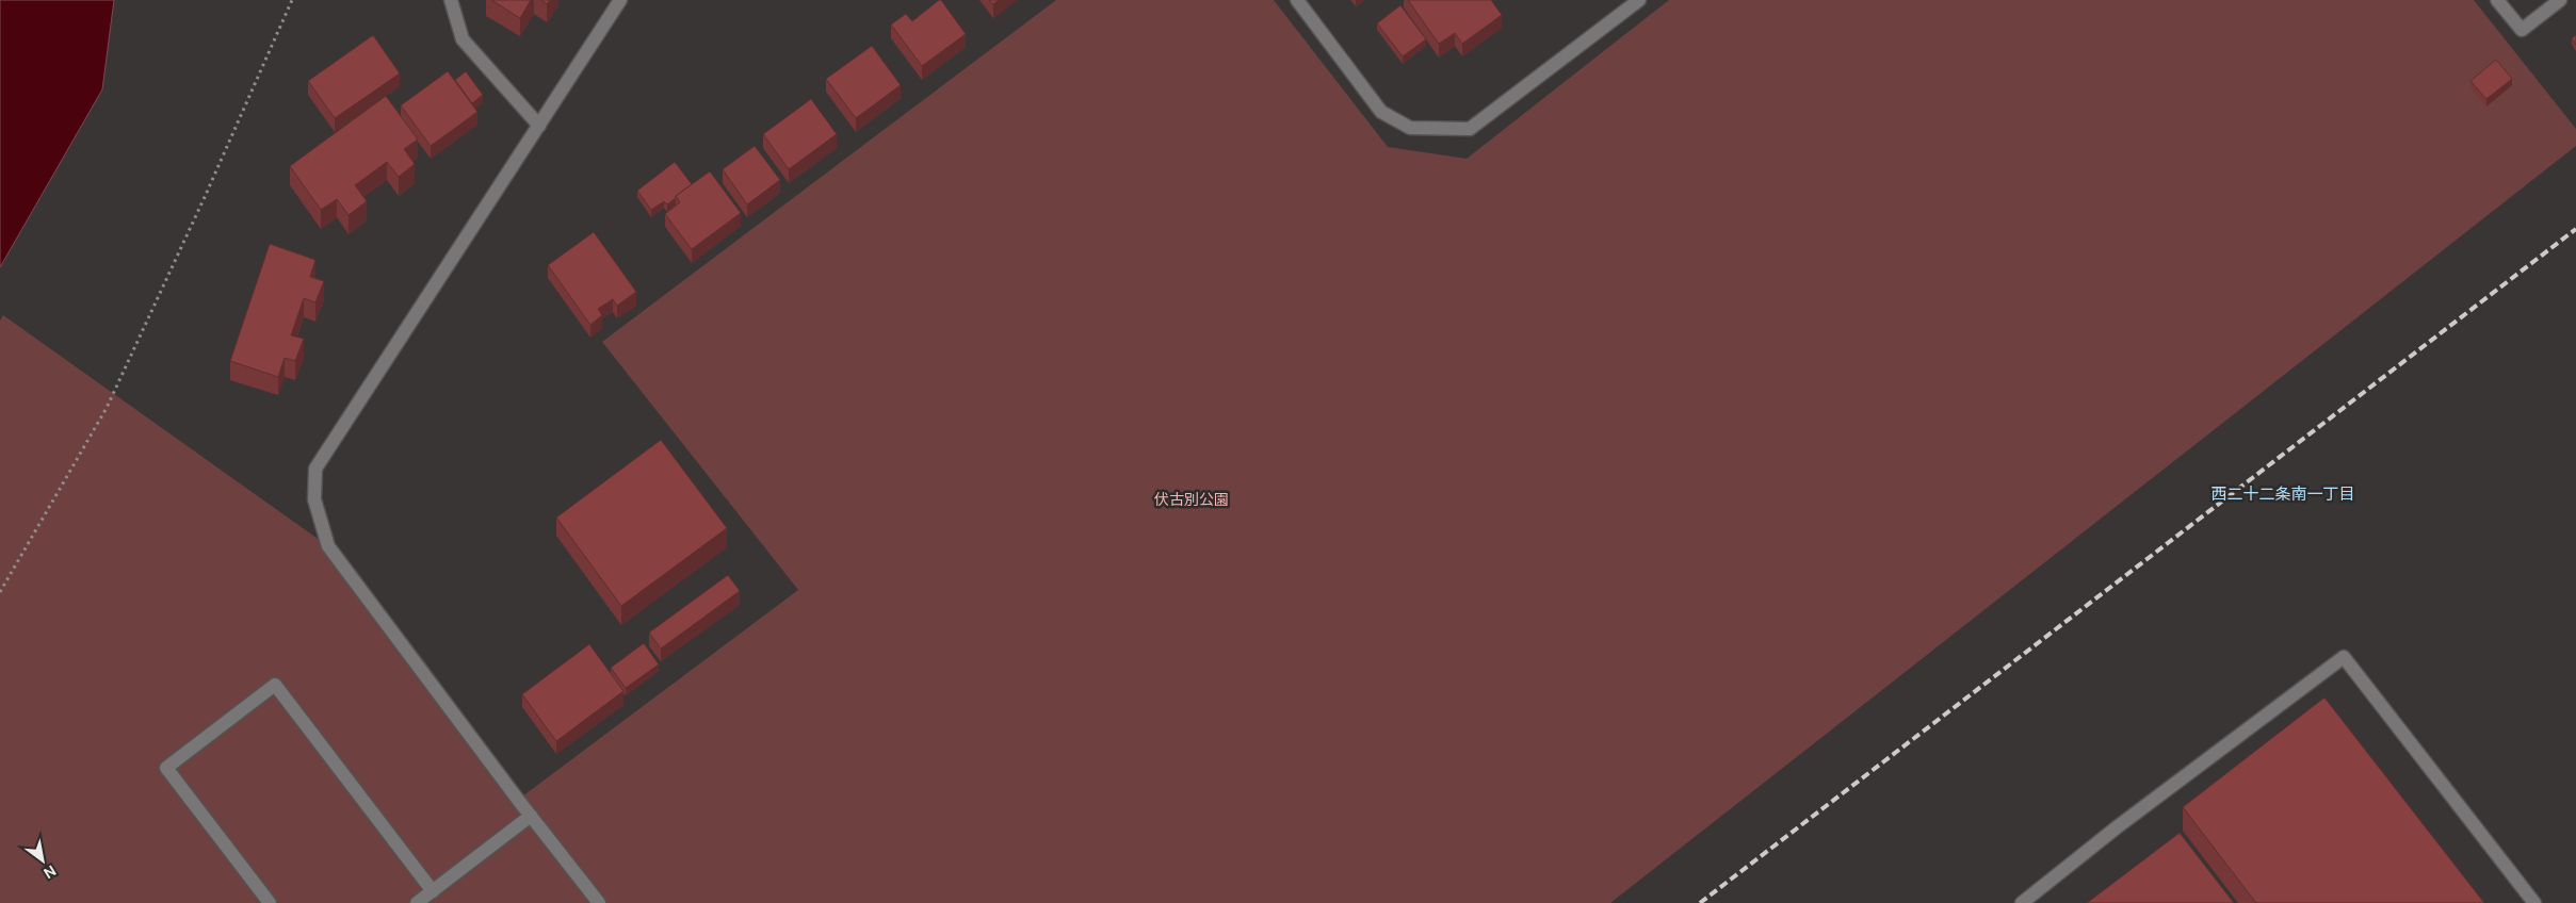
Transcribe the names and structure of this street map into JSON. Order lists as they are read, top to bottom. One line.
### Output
{"districts":["西二十二条南一丁目"],"parks":["伏古別公園"],"north":"bottom right"}
